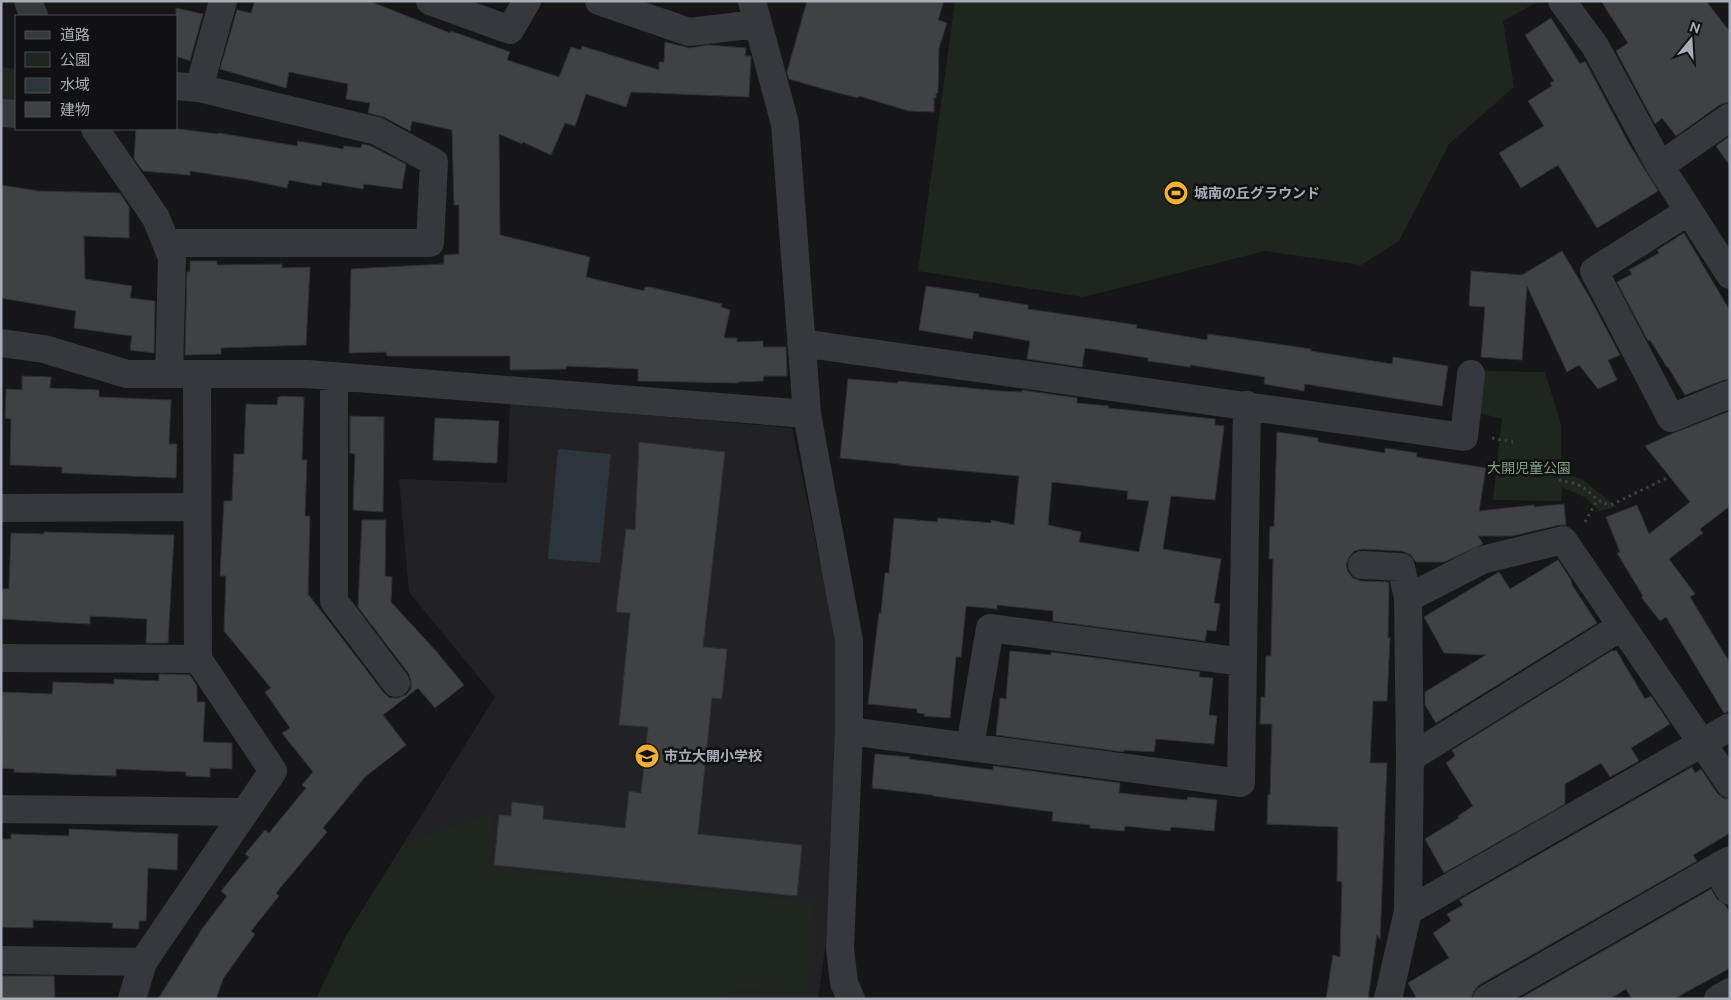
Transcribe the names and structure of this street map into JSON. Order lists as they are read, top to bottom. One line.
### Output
{"parks":["大開児童公園"],"places":{"sports":["城南の丘グラウンド"],"school or university":["市立大開小学校"]},"legend":["道路","公園","水域","建物"],"north":"top"}
